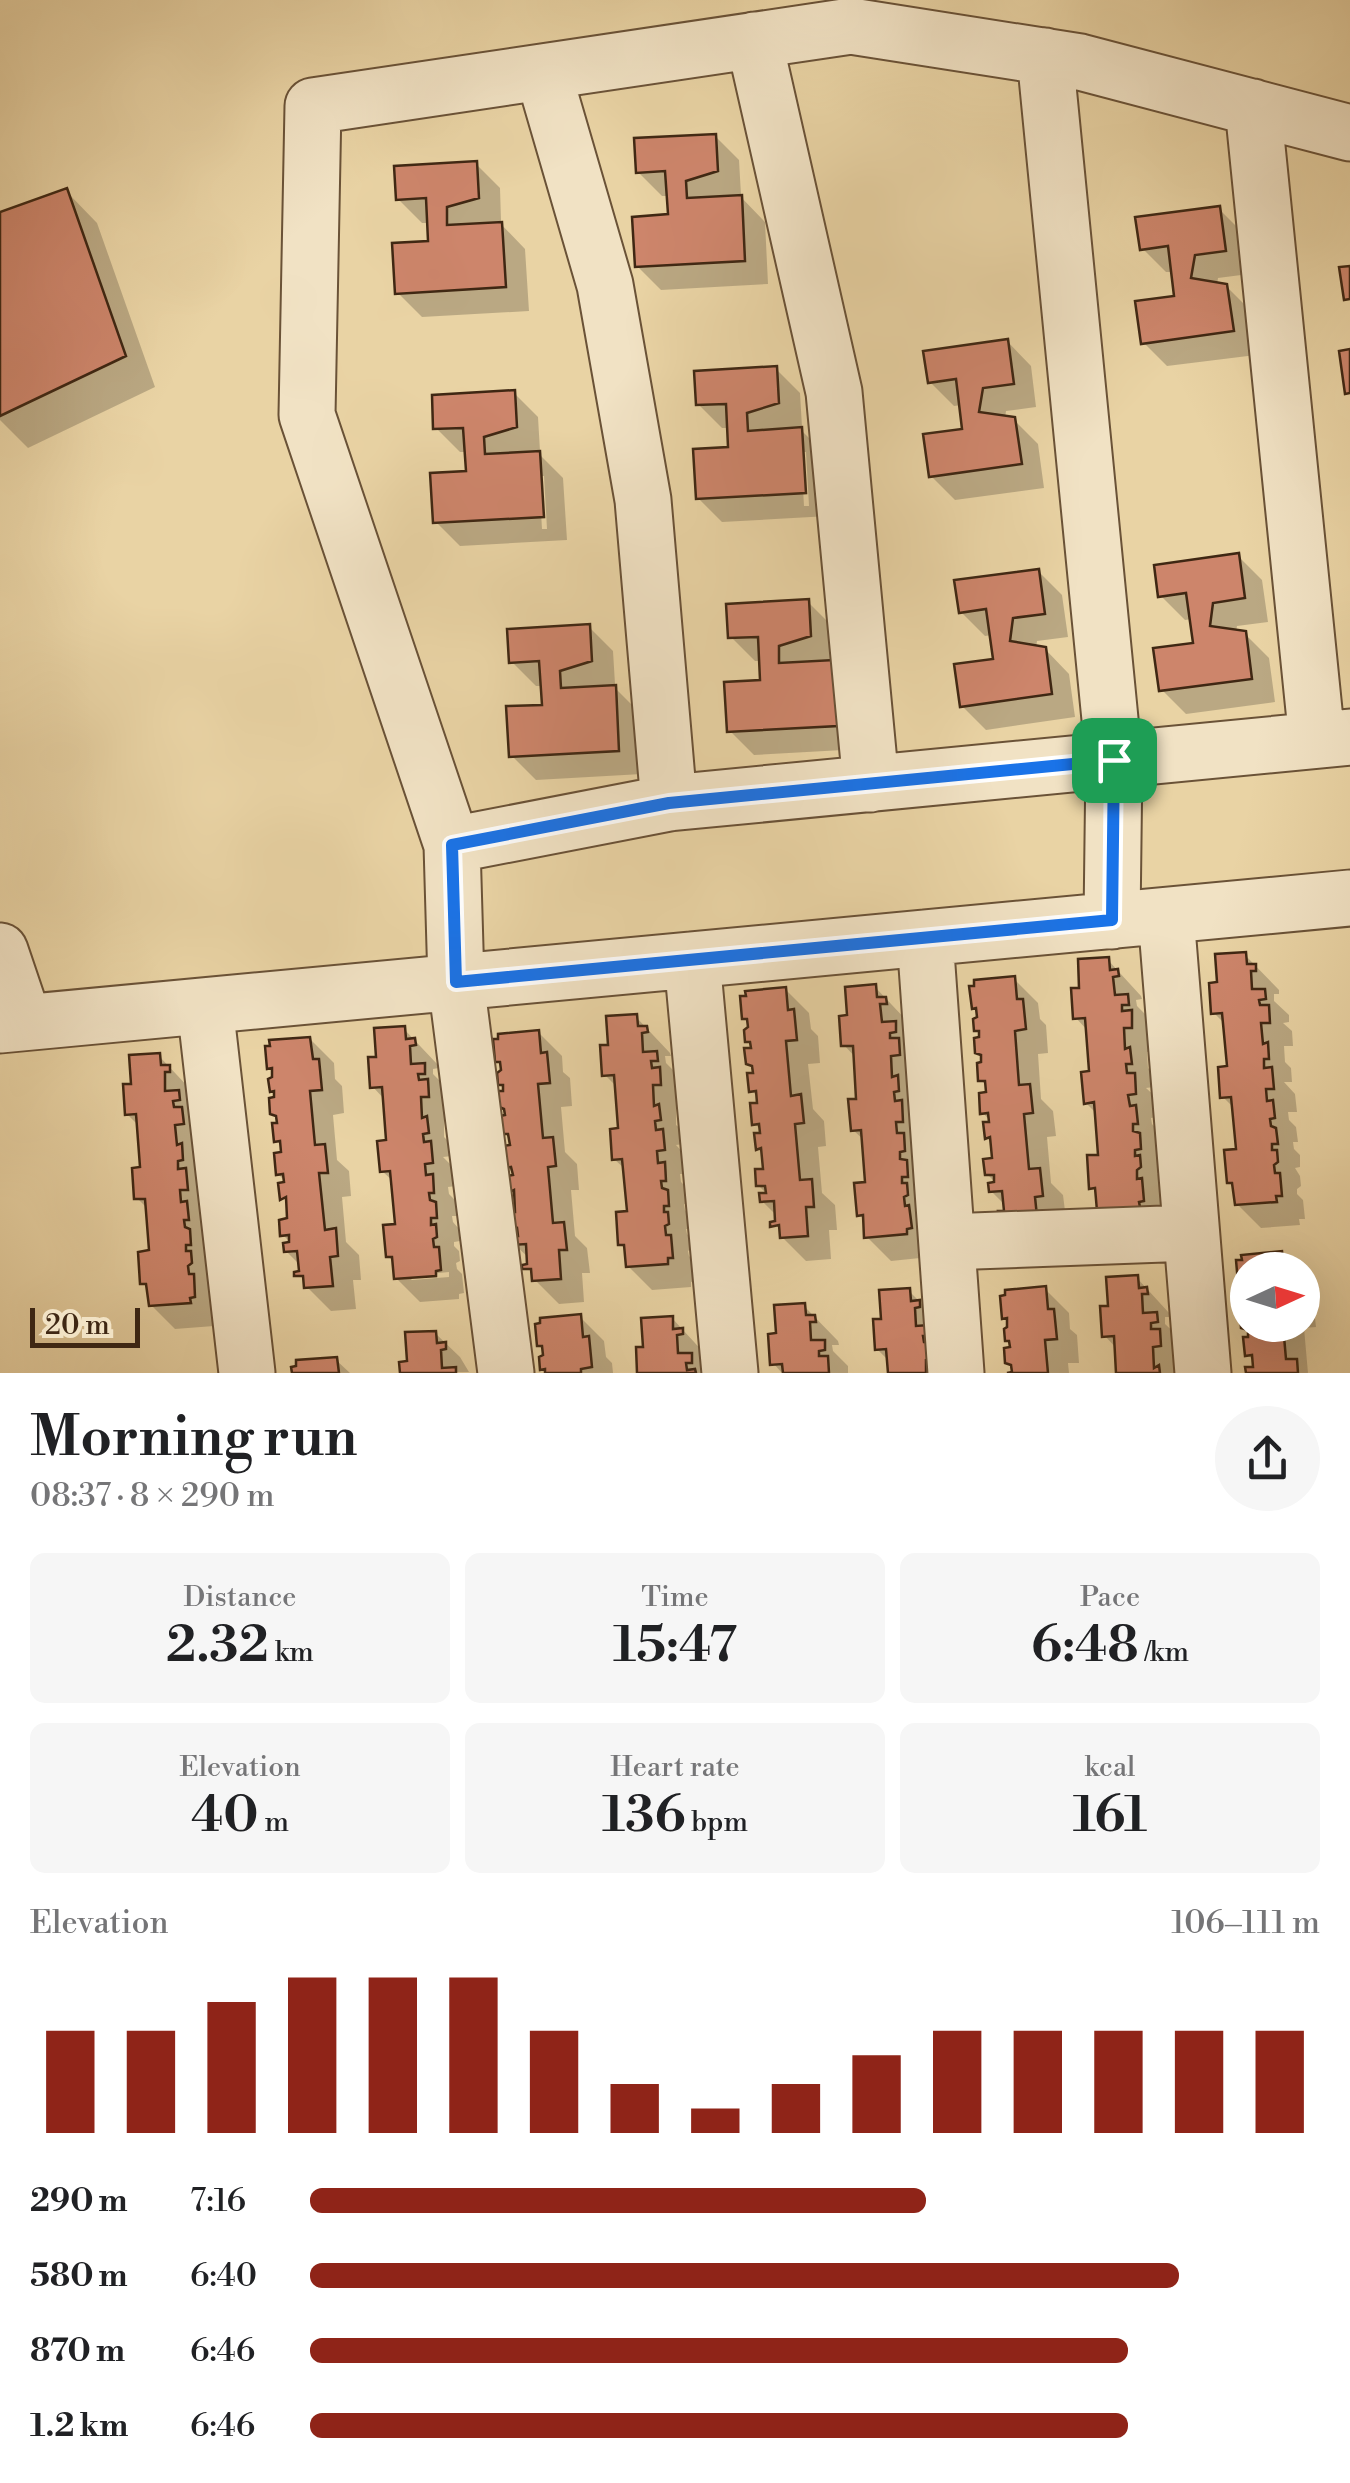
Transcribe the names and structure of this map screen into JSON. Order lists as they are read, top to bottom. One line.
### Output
{"scale_bar":"20 m","north":"right","page":{"scale":"20 m","heading":["Morning run","08:37 · 8 × 290 m"],"stats":[["Distance","2.32 km"],["Time","15:47"],["Pace","6:48 /km"],["Elevation","40 m"],["Heart rate","136 bpm"],["kcal","161"]],"chart":["Elevation","106–111 m"],"list":[{"name":"290 m","note":"7:16"},{"name":"580 m","note":"6:40"},{"name":"870 m","note":"6:46"},{"name":"1.2 km","note":"6:46"}]}}
